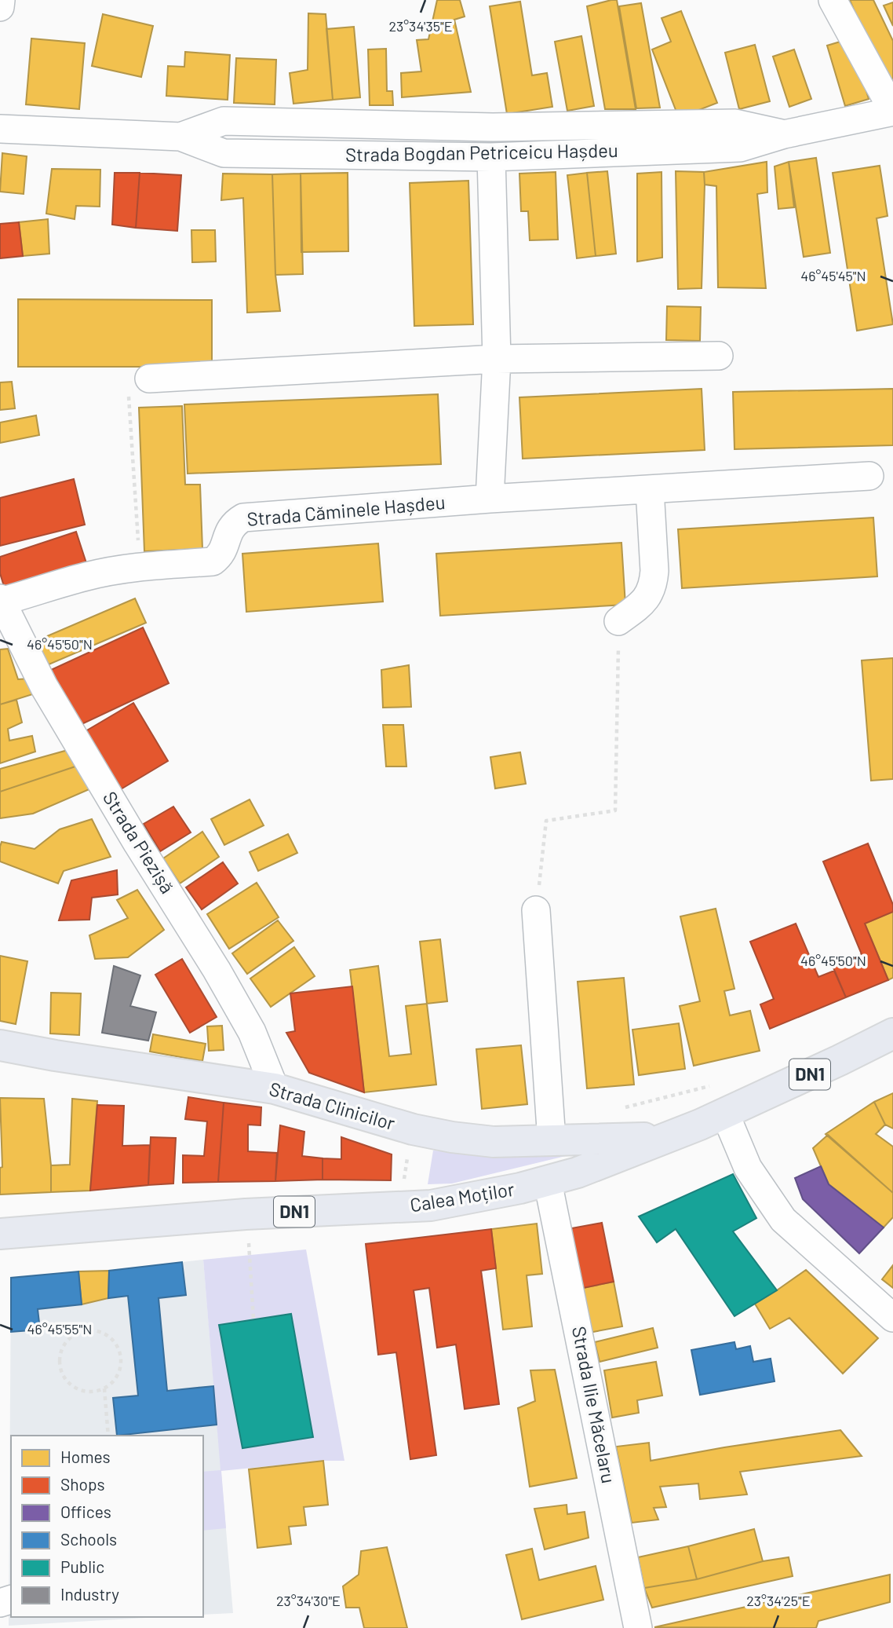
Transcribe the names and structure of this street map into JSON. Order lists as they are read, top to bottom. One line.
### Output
{"streets":{"main road":["DN1","Strada Clinicilor","Calea Moților"],"street":["Strada Bogdan Petriceicu Hașdeu","Strada Căminele Hașdeu","Strada Piezișă","Strada Ilie Măcelaru"]},"crossings":[["Strada Căminele Hașdeu","Strada Piezișă"],["Strada Piezișă","Strada Clinicilor"],["Strada Clinicilor","Calea Moților"],["Calea Moților","Strada Ilie Măcelaru"]],"legend":["Homes","Shops","Offices","Schools","Public","Industry"],"coordinates":["23°34'35\"E","46°45'45\"N","46°45'50\"N","46°45'55\"N","23°34'30\"E","23°34'25\"E"]}
